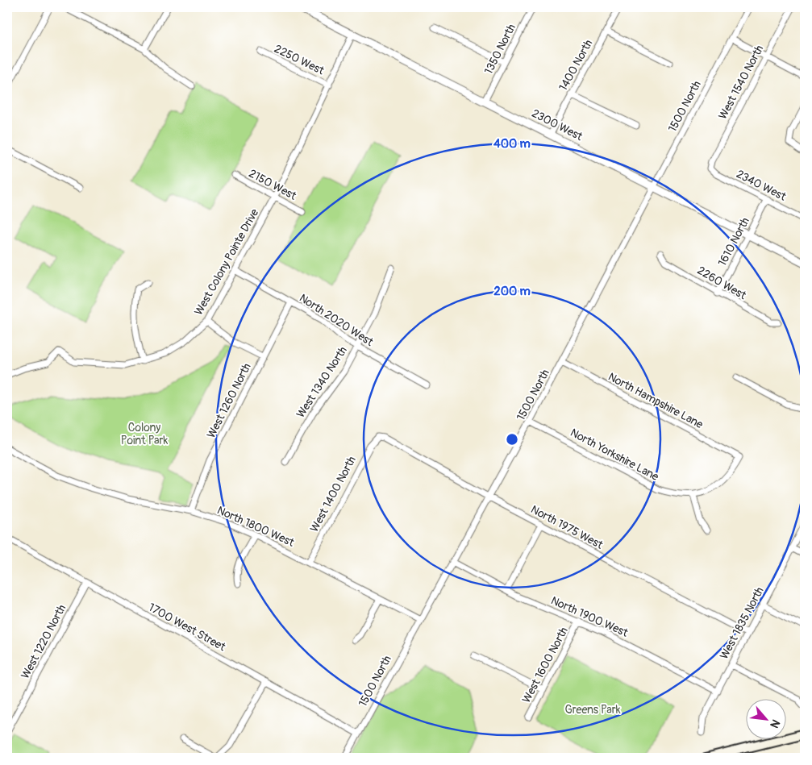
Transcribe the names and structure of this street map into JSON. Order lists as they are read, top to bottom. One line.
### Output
{"streets":{"main road":["2300 West"],"street":["1350 North","2250 West","1400 North","West 1540 North","1500 North","2150 West","2340 West","1610 North","West Colony Pointe Drive","2260 West","North 2020 West","West 1340 North","West 1260 North","North Hampshire Lane","North Yorkshire Lane","West 1400 North","North 1800 West","North 1975 West","North 1900 West","West 1835 North","1700 West Street","West 1220 North","West 1600 North"]},"crossings":[["1350 North","2300 West"],["2250 West","West Colony Pointe Drive"],["1400 North","2300 West"],["West 1540 North","2340 West"],["1500 North","2300 West"],["1500 North","North Hampshire Lane"],["1500 North","North Yorkshire Lane"],["1500 North","North 1800 West"],["1500 North","North 1975 West"],["1500 North","North 1900 West"],["1500 North","1700 West Street"],["2300 West","1610 North"],["2300 West","West Colony Pointe Drive"],["2150 West","West Colony Pointe Drive"],["2340 West","1610 North"],["1610 North","2260 West"],["West Colony Pointe Drive","North 2020 West"],["North 2020 West","West 1340 North"],["North 2020 West","West 1260 North"],["West 1260 North","North 1800 West"],["North Hampshire Lane","North Yorkshire Lane"],["West 1400 North","North 1800 West"],["West 1400 North","North 1975 West"],["North 1975 West","West 1835 North"],["North 1900 West","West 1835 North"],["North 1900 West","West 1600 North"],["1700 West Street","West 1220 North"]],"parks":["Colony Point Park","Greens Park"],"north":"bottom right","rings":["400 m","200 m"]}
